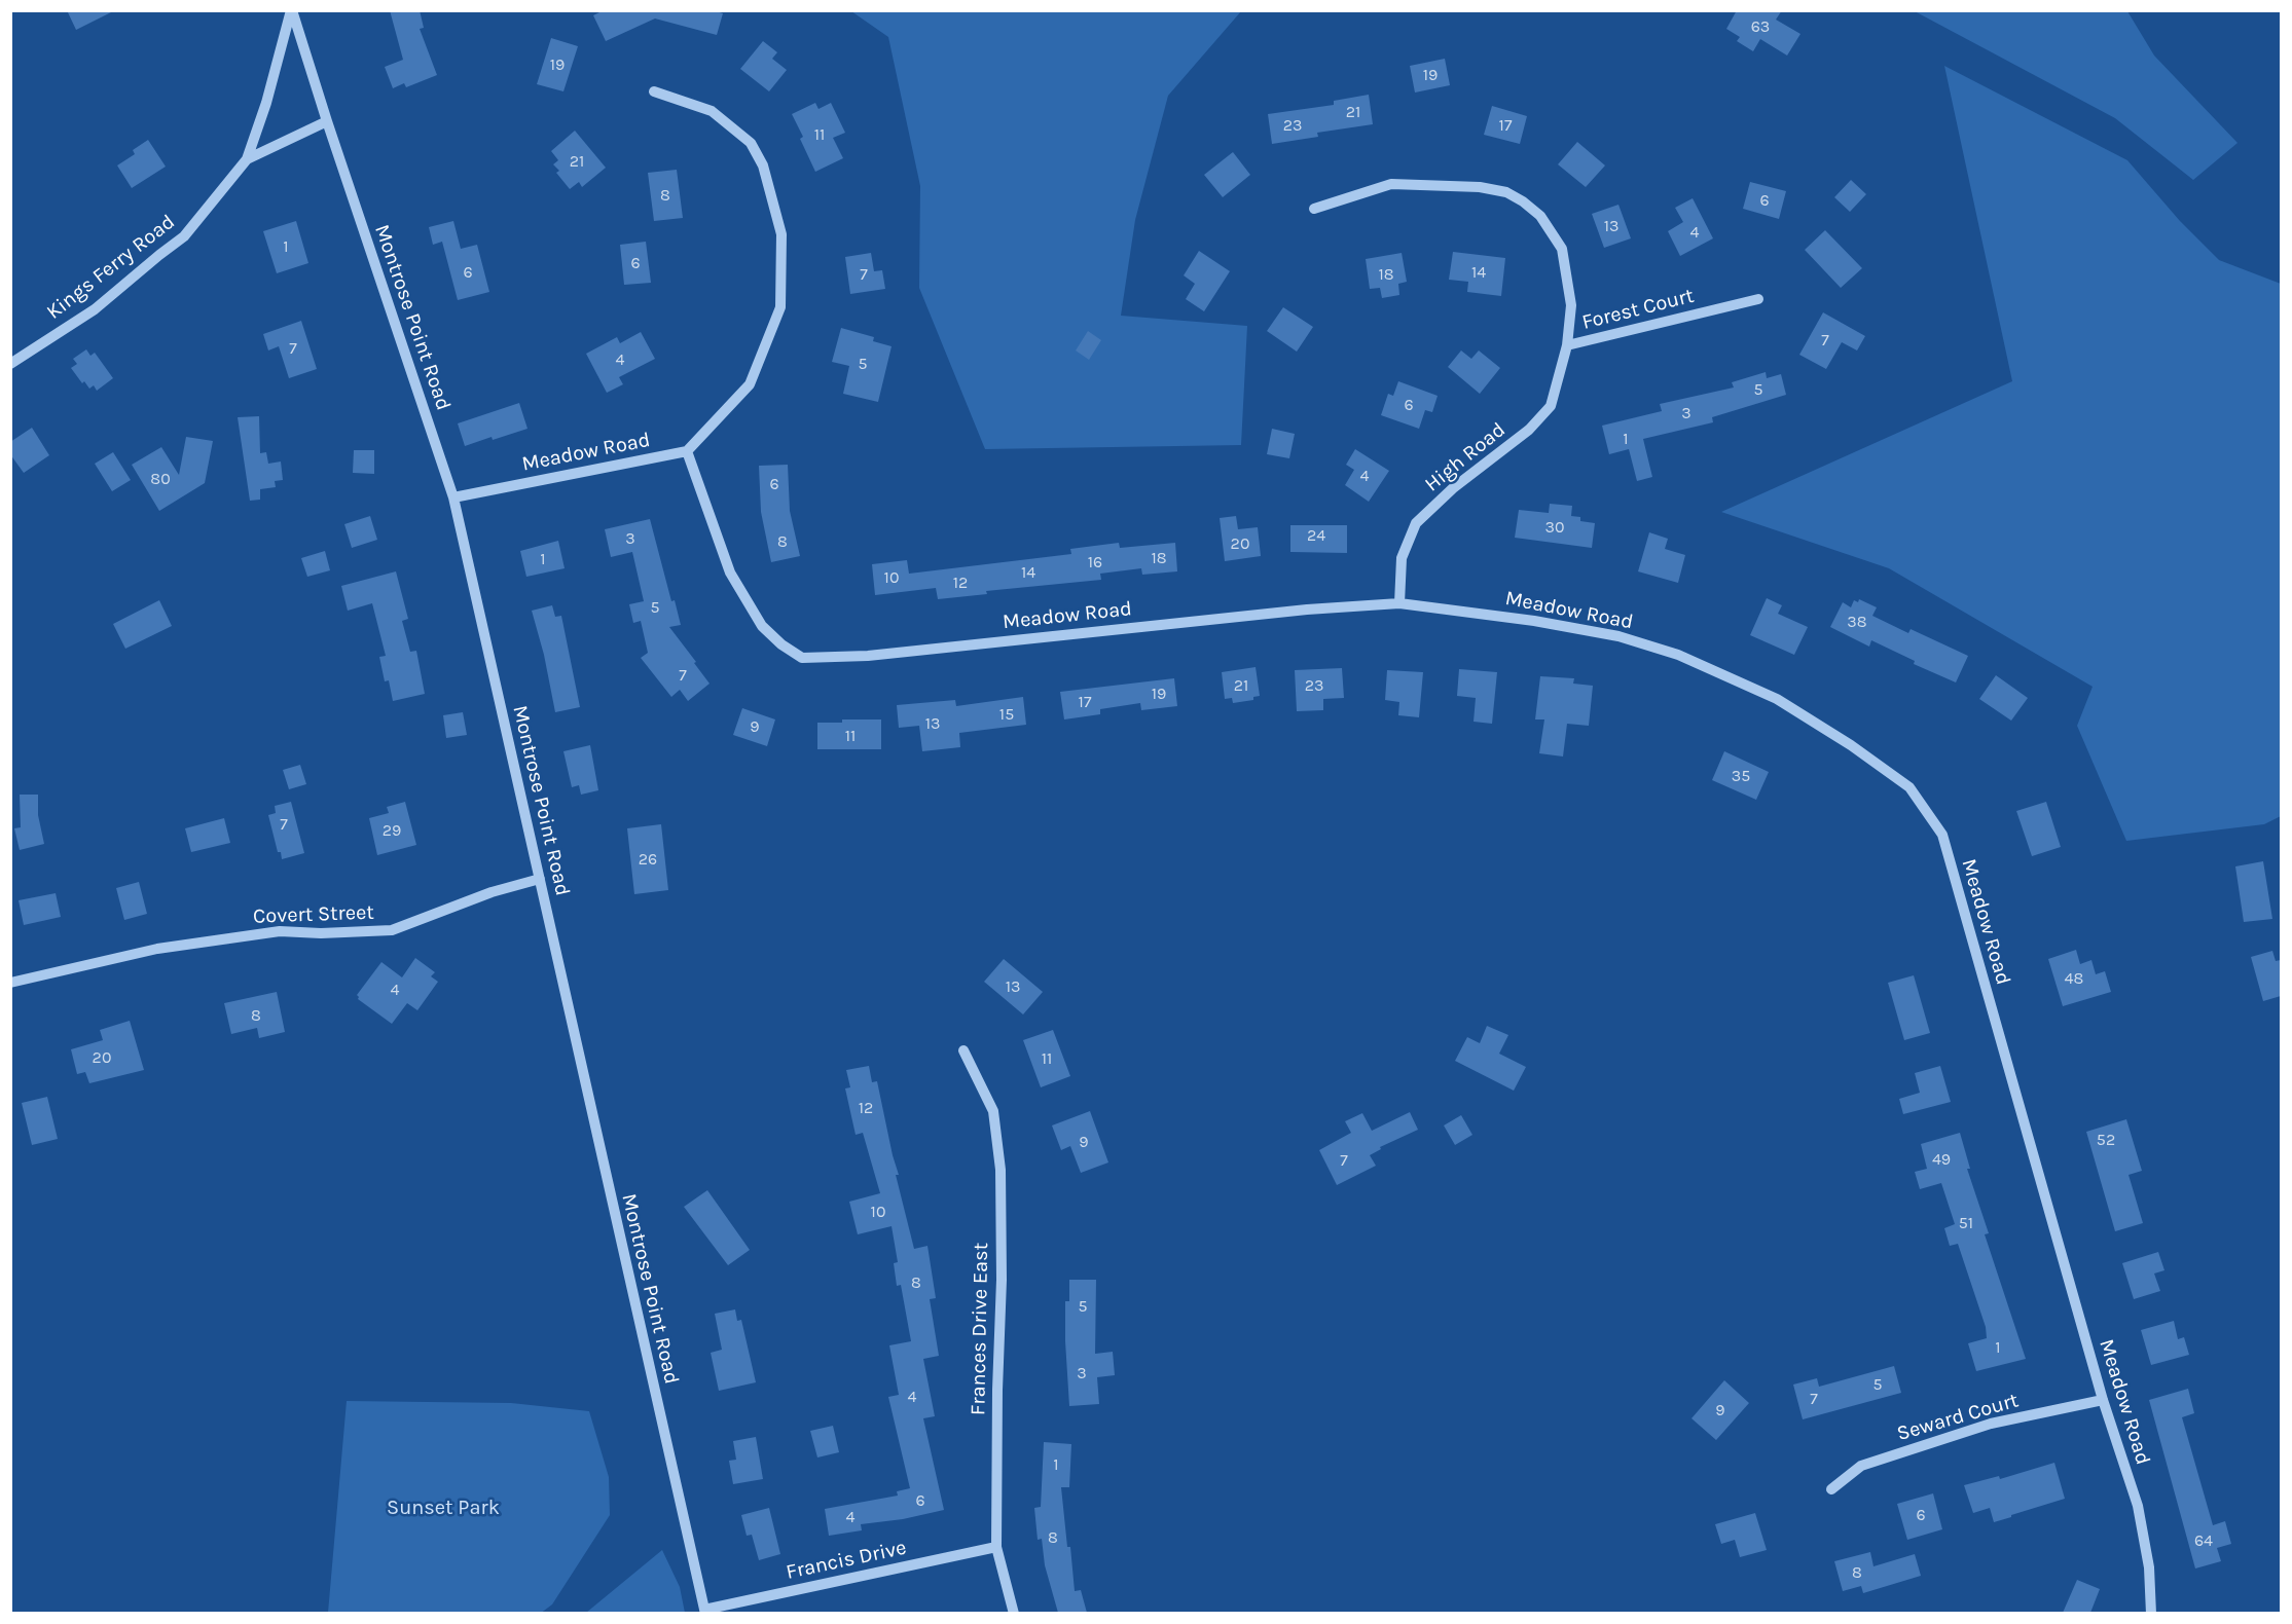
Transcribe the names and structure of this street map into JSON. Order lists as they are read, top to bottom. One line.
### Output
{"streets":{"street":["Kings Ferry Road","Forest Court","Montrose Point Road","Meadow Road","High Road","Covert Street","Frances Drive East","Seward Court","Francis Drive"]},"crossings":[["Kings Ferry Road","Montrose Point Road"],["Forest Court","High Road"],["Montrose Point Road","Meadow Road"],["Montrose Point Road","Covert Street"],["Montrose Point Road","Francis Drive"],["Meadow Road","High Road"],["Meadow Road","Seward Court"],["Frances Drive East","Francis Drive"]],"parks":["Sunset Park"],"house_numbers":["63","19","19","21","23","17","11","21","8","6","13","4","1","6","6","14","7","18","7","7","4","5","5","6","3","1","4","80","6","30","24","3","8","20","18","1","16","14","10","12","5","38","7","21","23","19","17","15","13","9","11","35","7","29","26","48","13","4","8","20","11","12","52","9","49","7","10","51","8","5","1","3","5","4","7","9","1","6","6","4","8","64","8"]}
